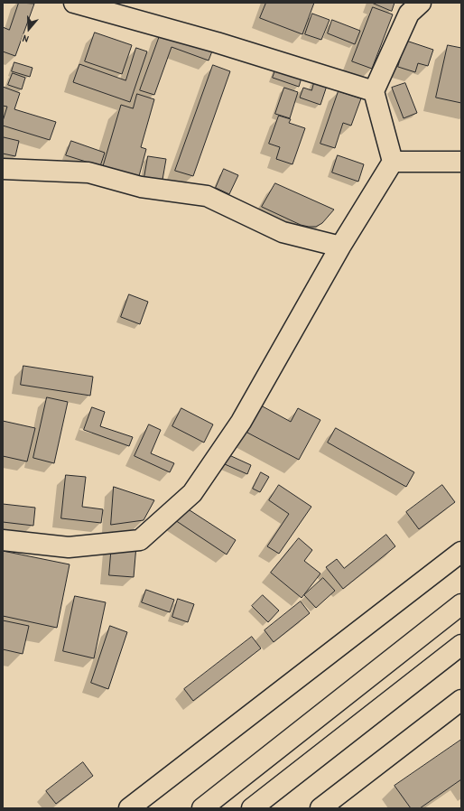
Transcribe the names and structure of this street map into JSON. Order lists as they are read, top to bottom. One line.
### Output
{"north":"bottom"}
